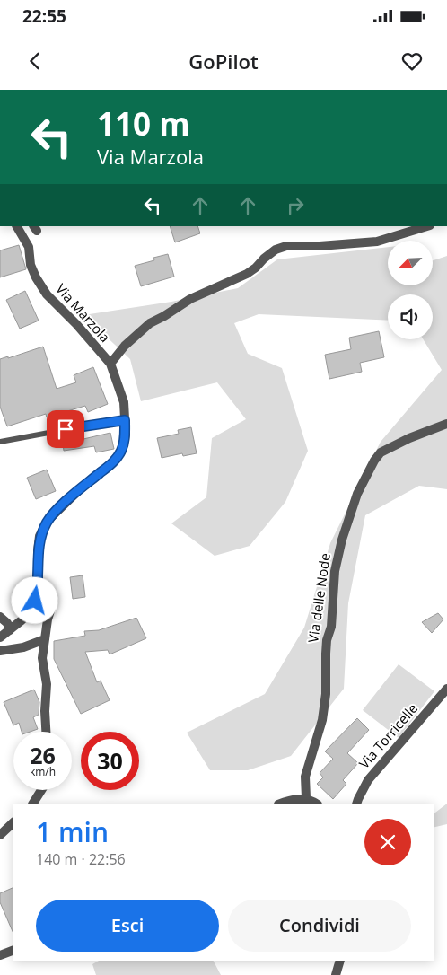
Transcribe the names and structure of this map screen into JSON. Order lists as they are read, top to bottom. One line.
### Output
{"streets":{"street":["Via Marzola","Via delle Node","Via Torricelle"]},"north":"bottom left","page":{"status":"22:55","header":"GoPilot","turn":["110 m","Via Marzola"],"speed":"26 km/h","limit":"30","heading":["1 min","140 m · 22:56"],"buttons":["Esci","Condividi"]}}
